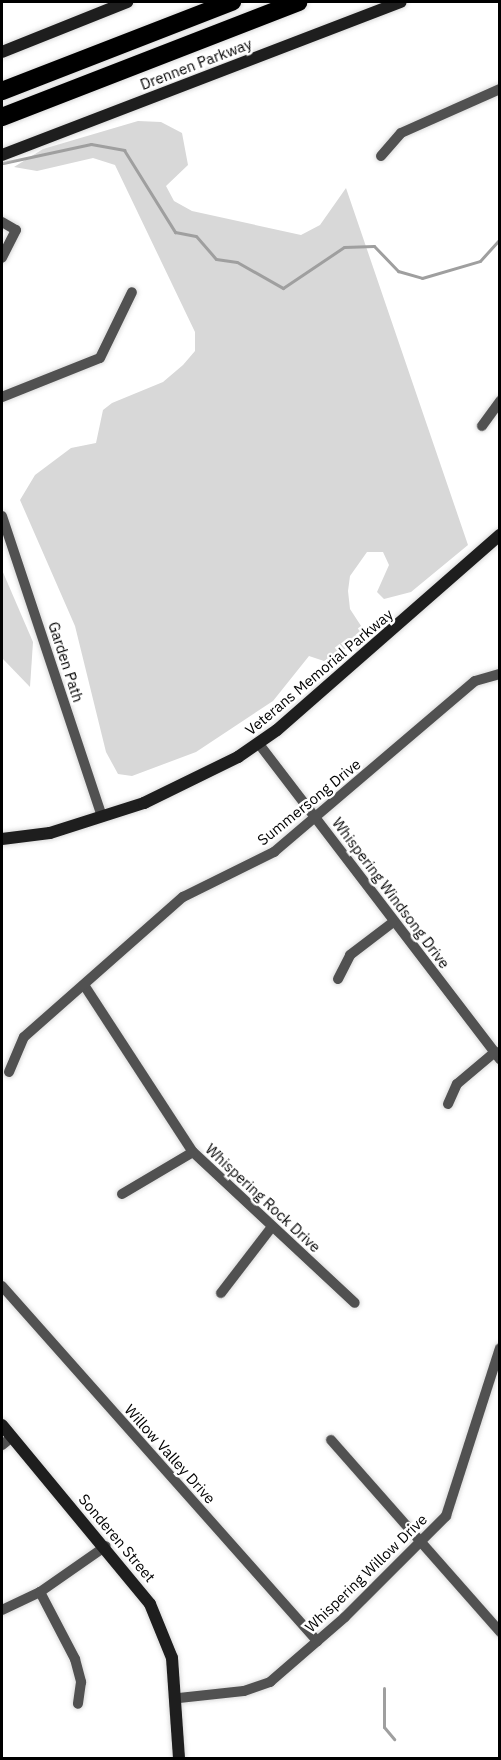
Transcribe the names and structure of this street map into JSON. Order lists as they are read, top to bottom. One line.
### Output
{"streets":{"street":["Drennen Parkway","Garden Path","Veterans Memorial Parkway","Summersong Drive","Whispering Windsong Drive","Whispering Rock Drive","Willow Valley Drive","Sonderen Street","Whispering Willow Drive"]},"crossings":[["Garden Path","Veterans Memorial Parkway"],["Veterans Memorial Parkway","Whispering Windsong Drive"],["Summersong Drive","Whispering Windsong Drive"],["Summersong Drive","Whispering Rock Drive"],["Willow Valley Drive","Whispering Willow Drive"],["Sonderen Street","Whispering Willow Drive"]]}
